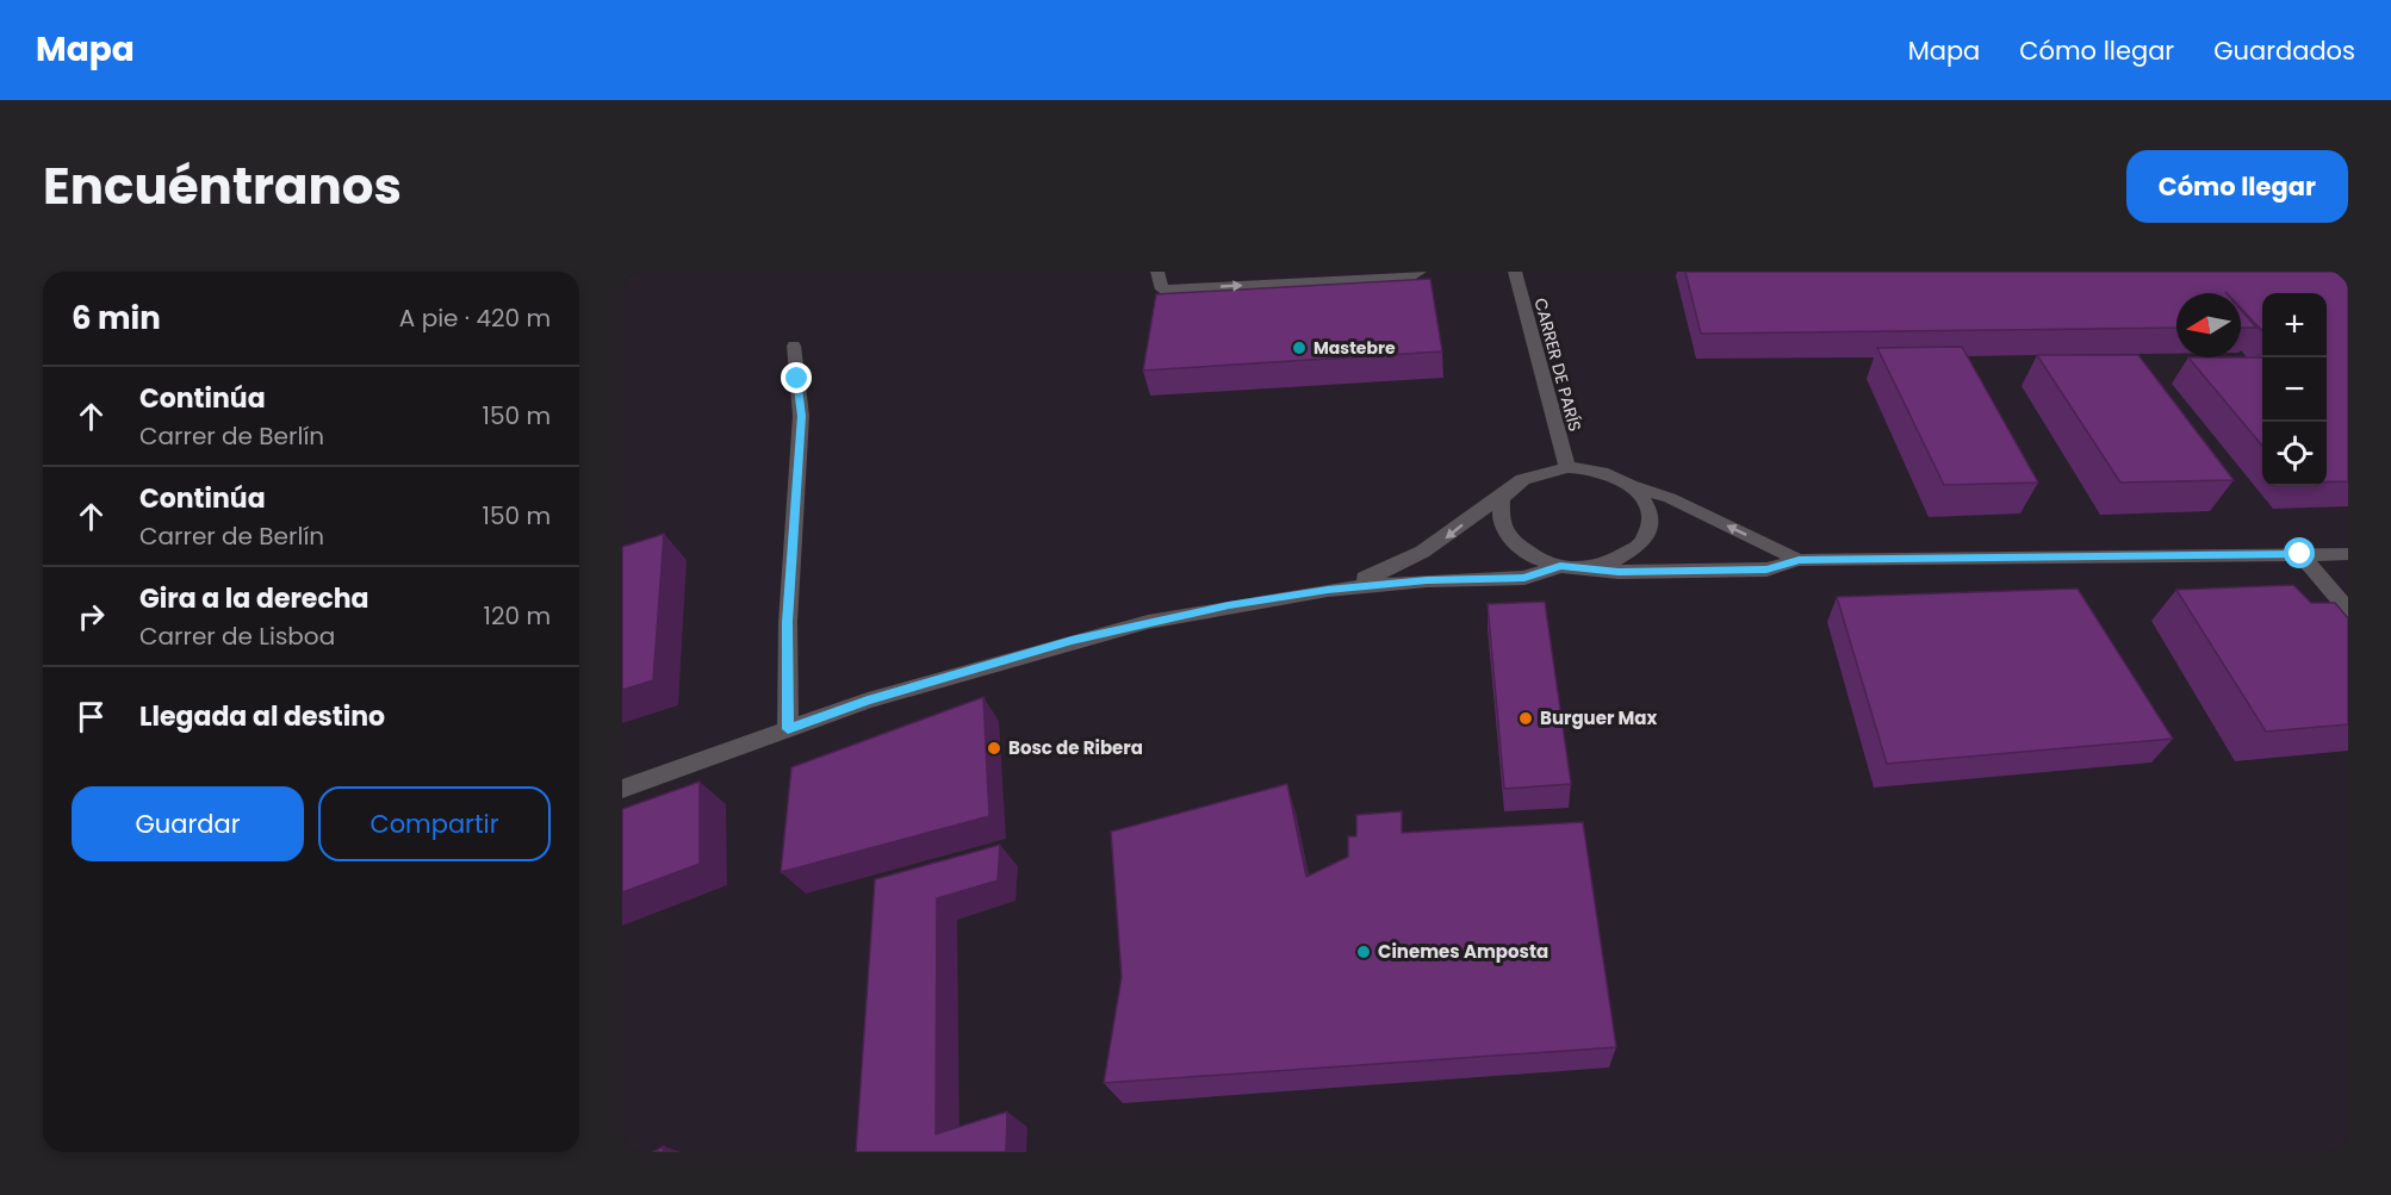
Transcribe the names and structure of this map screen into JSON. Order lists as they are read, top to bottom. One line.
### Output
{"streets":{"street":["CARRER DE PARÍS"]},"places":["Mastebre","Burguer Max","Bosc de Ribera","Cinemes Amposta"],"north":"left","page":{"header":"Mapa","nav":["Mapa","Cómo llegar","Guardados"],"title":"Encuéntranos","buttons":["Cómo llegar",["Guardar","Compartir"]],"heading":["6 min","A pie · 420 m"],"map_buttons":["+","−"],"list":[["Continúa","Carrer de Berlín","150 m"],["Continúa","Carrer de Berlín","150 m"],["Gira a la derecha","Carrer de Lisboa","120 m"],"Llegada al destino"]}}
